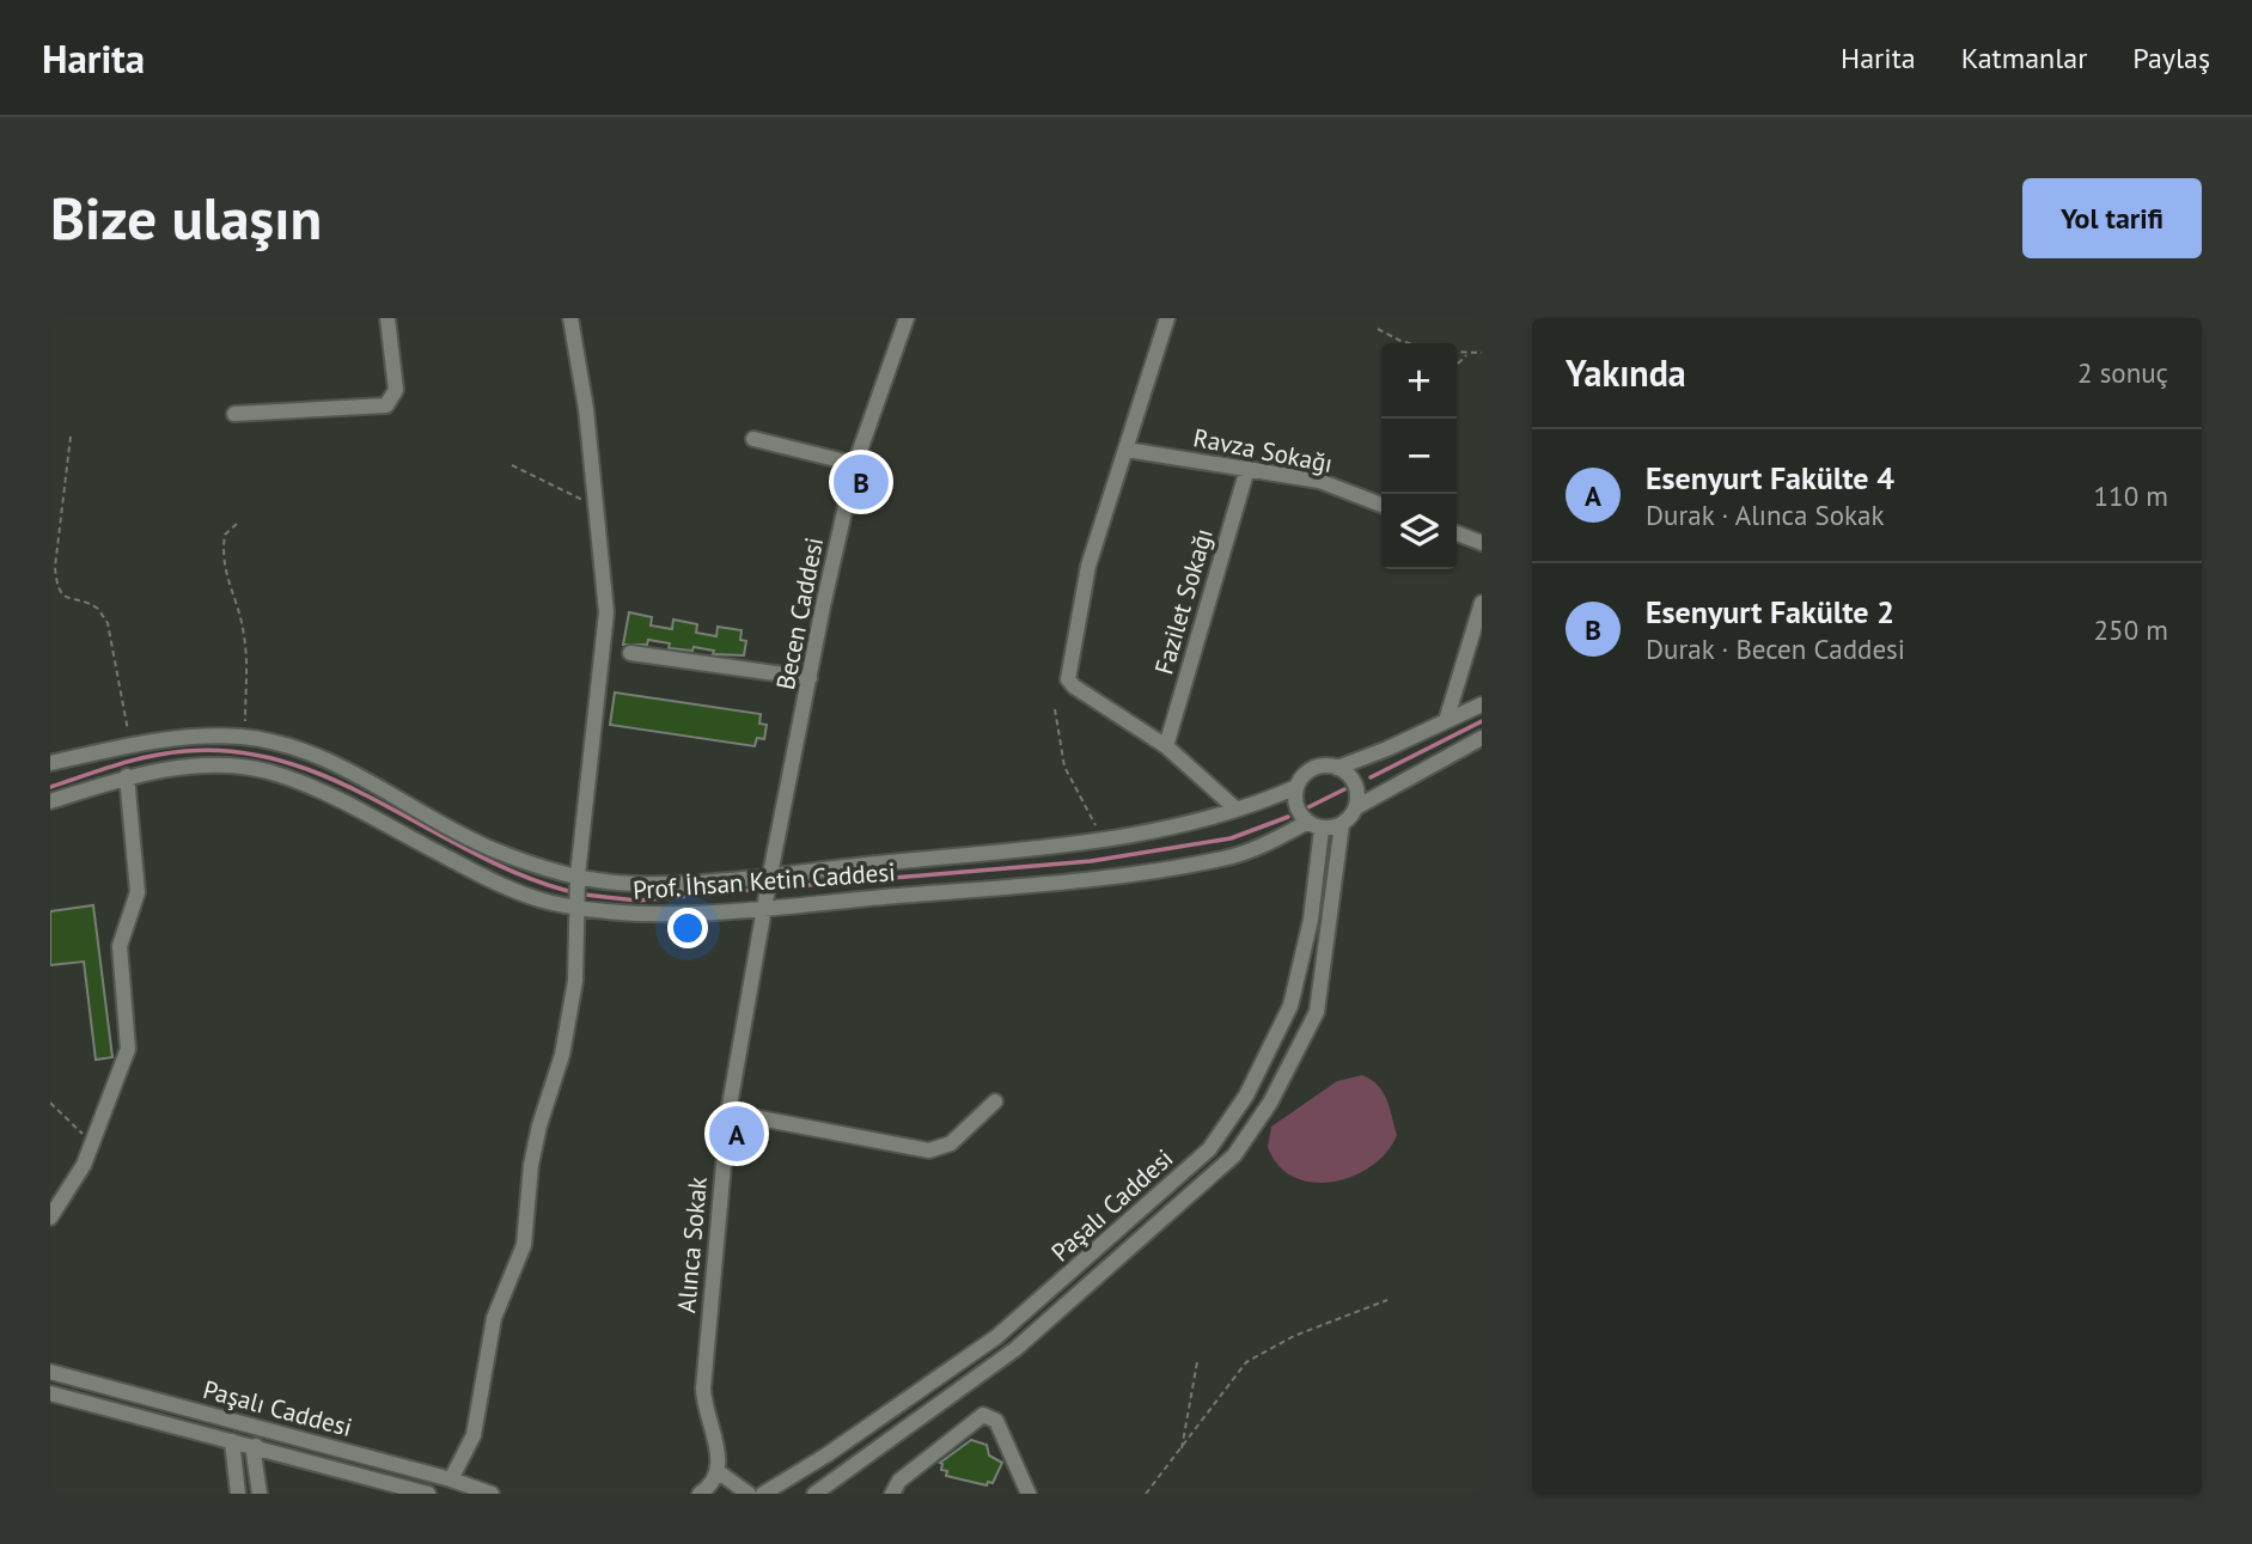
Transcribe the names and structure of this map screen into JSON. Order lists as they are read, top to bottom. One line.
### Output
{"streets":{"street":["Ravza Sokağı","Fazilet Sokağı","Becen Caddesi","Prof. İhsan Ketin Caddesi","Paşalı Caddesi","Alınca Sokak"]},"crossings":[["Ravza Sokağı","Fazilet Sokağı"],["Becen Caddesi","Prof. İhsan Ketin Caddesi"],["Becen Caddesi","Alınca Sokak"],["Prof. İhsan Ketin Caddesi","Paşalı Caddesi"],["Prof. İhsan Ketin Caddesi","Alınca Sokak"]],"page":{"header":"Harita","nav":["Harita","Katmanlar","Paylaş"],"buttons":"Yol tarifi","title":"Bize ulaşın","heading":["Yakında","2 sonuç"],"map_buttons":["+","−"],"list":[{"mark":"A","name":"Esenyurt Fakülte 4","note":"Durak · Alınca Sokak","value":"110 m"},{"mark":"B","name":"Esenyurt Fakülte 2","note":"Durak · Becen Caddesi","value":"250 m"}],"pins":["B","A"]}}
